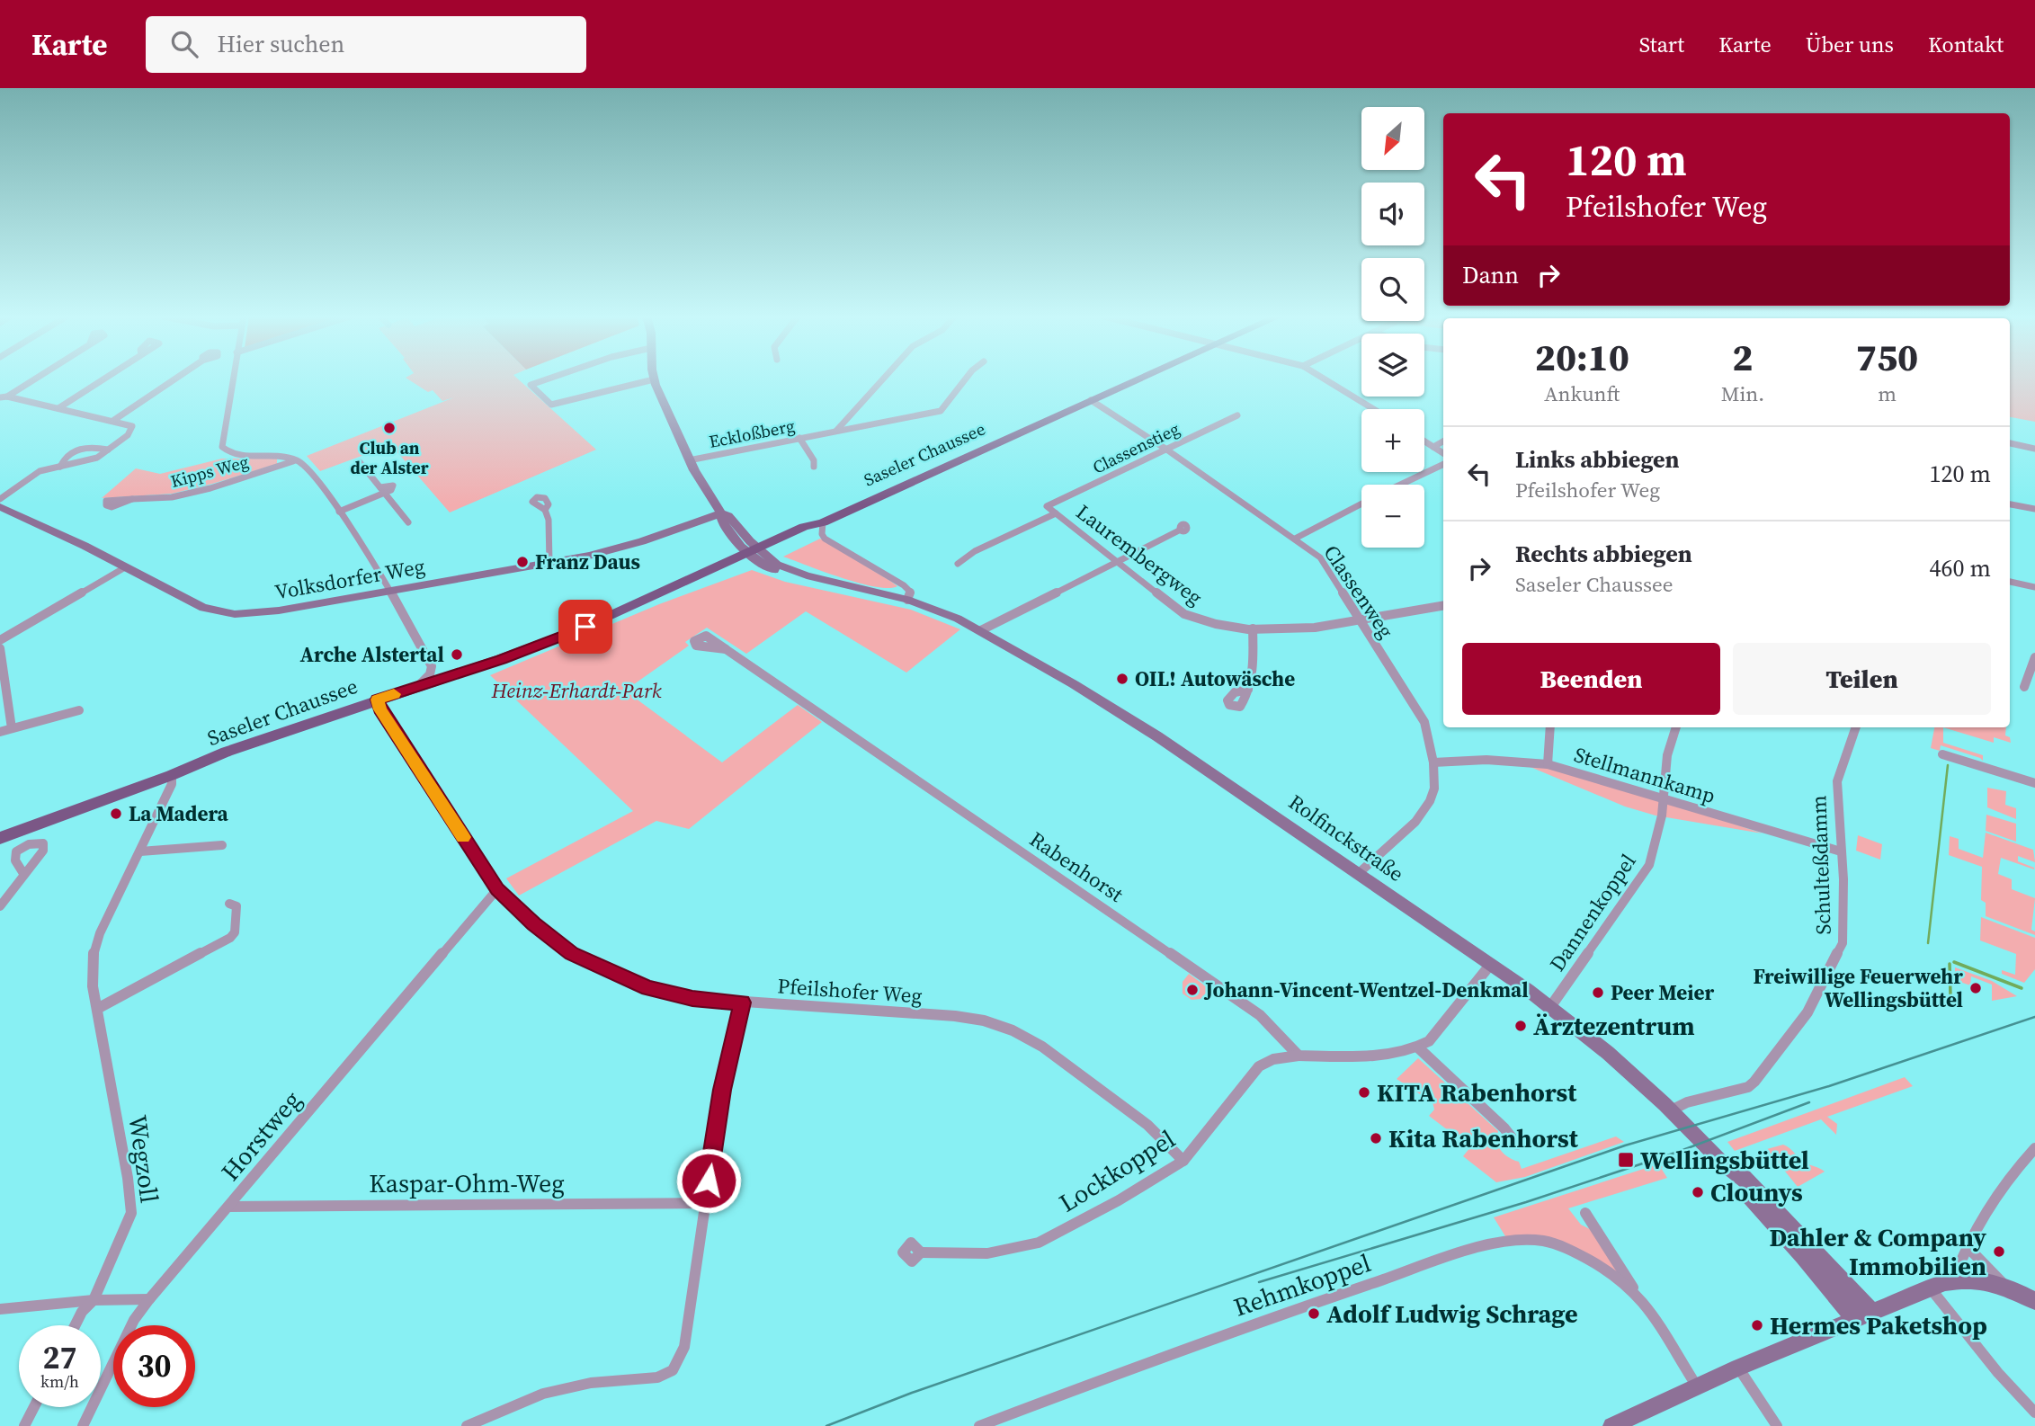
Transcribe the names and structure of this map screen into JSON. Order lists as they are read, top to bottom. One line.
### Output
{"streets":{"main road":["Saseler Chaussee","Volksdorfer Weg","Rolfinckstraße"],"street":["Eckloßberg","Classenstieg","Kipps Weg","Laurembergweg","Classenweg","Stellmannkamp","Schulteßdamm","Rabenhorst","Dannenkoppel","Pfeilshofer Weg","Horstweg","Wegzoll","Lockkoppel","Kaspar-Ohm-Weg","Rehmkoppel"]},"crossings":[["Classenstieg","Laurembergweg"],["Classenstieg","Classenweg"],["Saseler Chaussee","Classenweg"],["Saseler Chaussee","Rolfinckstraße"],["Saseler Chaussee","Pfeilshofer Weg"],["Saseler Chaussee","Wegzoll"],["Laurembergweg","Classenweg"],["Classenweg","Stellmannkamp"],["Classenweg","Rolfinckstraße"],["Stellmannkamp","Schulteßdamm"],["Stellmannkamp","Dannenkoppel"],["Rolfinckstraße","Schulteßdamm"],["Rolfinckstraße","Dannenkoppel"],["Rabenhorst","Lockkoppel"],["Pfeilshofer Weg","Horstweg"],["Pfeilshofer Weg","Lockkoppel"],["Horstweg","Kaspar-Ohm-Weg"]],"parks":["Heinz-Erhardt-Park"],"places":{"other":["Club an der Alster","Franz Daus","Arche Alstertal","OIL! Autowäsche","La Madera","Freiwillige Feuerwehr Wellingsbüttel","Johann-Vincent-Wentzel-Denkmal","Peer Meier","Ärztezentrum","KITA Rabenhorst","Kita Rabenhorst","Clounys","Dahler & Company Immobilien","Adolf Ludwig Schrage","Hermes Paketshop"],"transit":["Wellingsbüttel"]},"north":"bottom left","page":{"header":"Karte","search":"Hier suchen","nav":["Start","Karte","Über uns","Kontakt"],"map_buttons":["+","−"],"turn":["120 m","Pfeilshofer Weg"],"then":"Dann","eta":["20:10","Ankunft","2","Min.","750","m"],"list":[{"name":"Links abbiegen","note":"Pfeilshofer Weg","value":"120 m"},{"name":"Rechts abbiegen","note":"Saseler Chaussee","value":"460 m"}],"buttons":["Beenden","Teilen"],"speed":"27 km/h","limit":"30"}}
